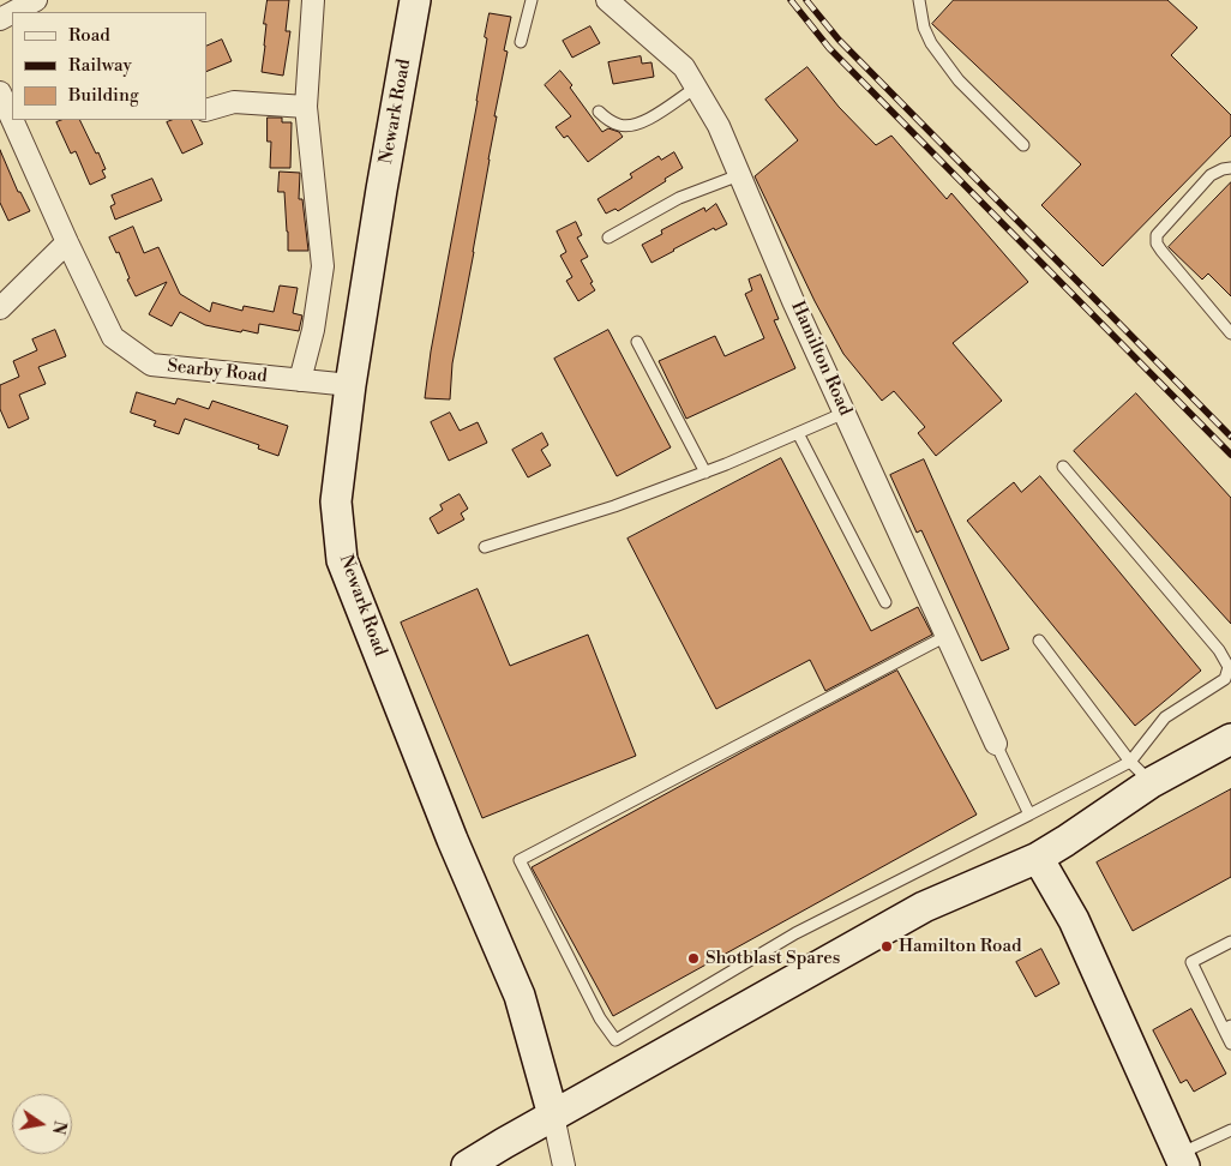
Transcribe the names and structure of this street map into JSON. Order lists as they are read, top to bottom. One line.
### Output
{"streets":{"main road":["Newark Road"],"street":["Hamilton Road","Searby Road"]},"crossings":[["Newark Road","Searby Road"]],"places":["Hamilton Road","Shotblast Spares"],"legend":["Road","Railway","Building"],"north":"right"}
